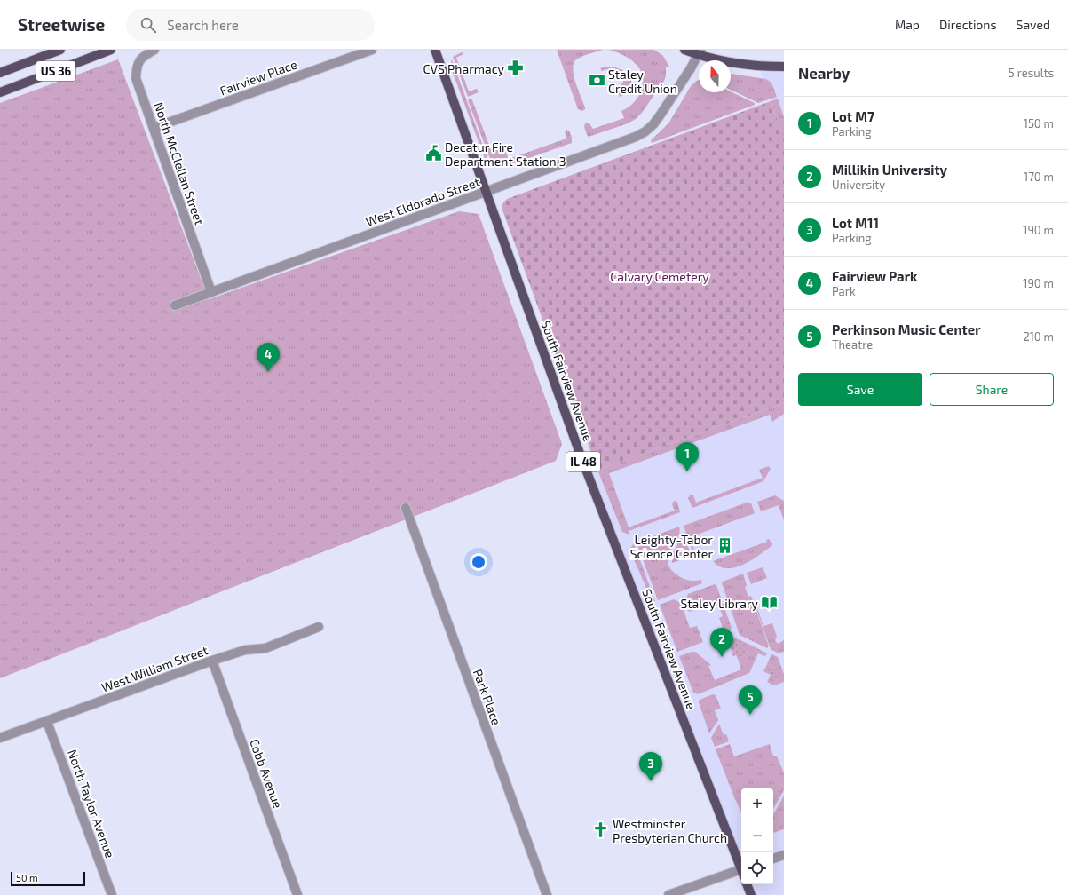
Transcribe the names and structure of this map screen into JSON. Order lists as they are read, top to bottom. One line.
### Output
{"streets":{"main road":["US 36","South Fairview Avenue","IL 48"],"street":["Fairview Place","North McClellan Street","West Eldorado Street","West William Street","Park Place","Cobb Avenue","North Taylor Avenue"]},"crossings":[["Fairview Place","North McClellan Street"],["North McClellan Street","West Eldorado Street"],["West Eldorado Street","South Fairview Avenue"],["West William Street","Cobb Avenue"],["West William Street","North Taylor Avenue"]],"parks":["Calvary Cemetery"],"places":{"pharmacy":["CVS Pharmacy"],"bank":["Staley Credit Union"],"public building":["Decatur Fire Department Station 3"],"building":["Leighty-Tabor Science Center"],"library":["Staley Library"],"church":["Westminster Presbyterian Church"]},"scale_bar":"50 m","north":"top","page":{"header":"Streetwise","search":"Search here","nav":["Map","Directions","Saved"],"heading":["Nearby","5 results"],"list":[{"mark":"1","name":"Lot M7","note":"Parking","value":"150 m"},{"mark":"2","name":"Millikin University","note":"University","value":"170 m"},{"mark":"3","name":"Lot M11","note":"Parking","value":"190 m"},{"mark":"4","name":"Fairview Park","note":"Park","value":"190 m"},{"mark":"5","name":"Perkinson Music Center","note":"Theatre","value":"210 m"}],"pins":["4","1","2","5","3"],"buttons":["Save","Share"],"map_buttons":["+","−"],"scale":"50 m"}}
